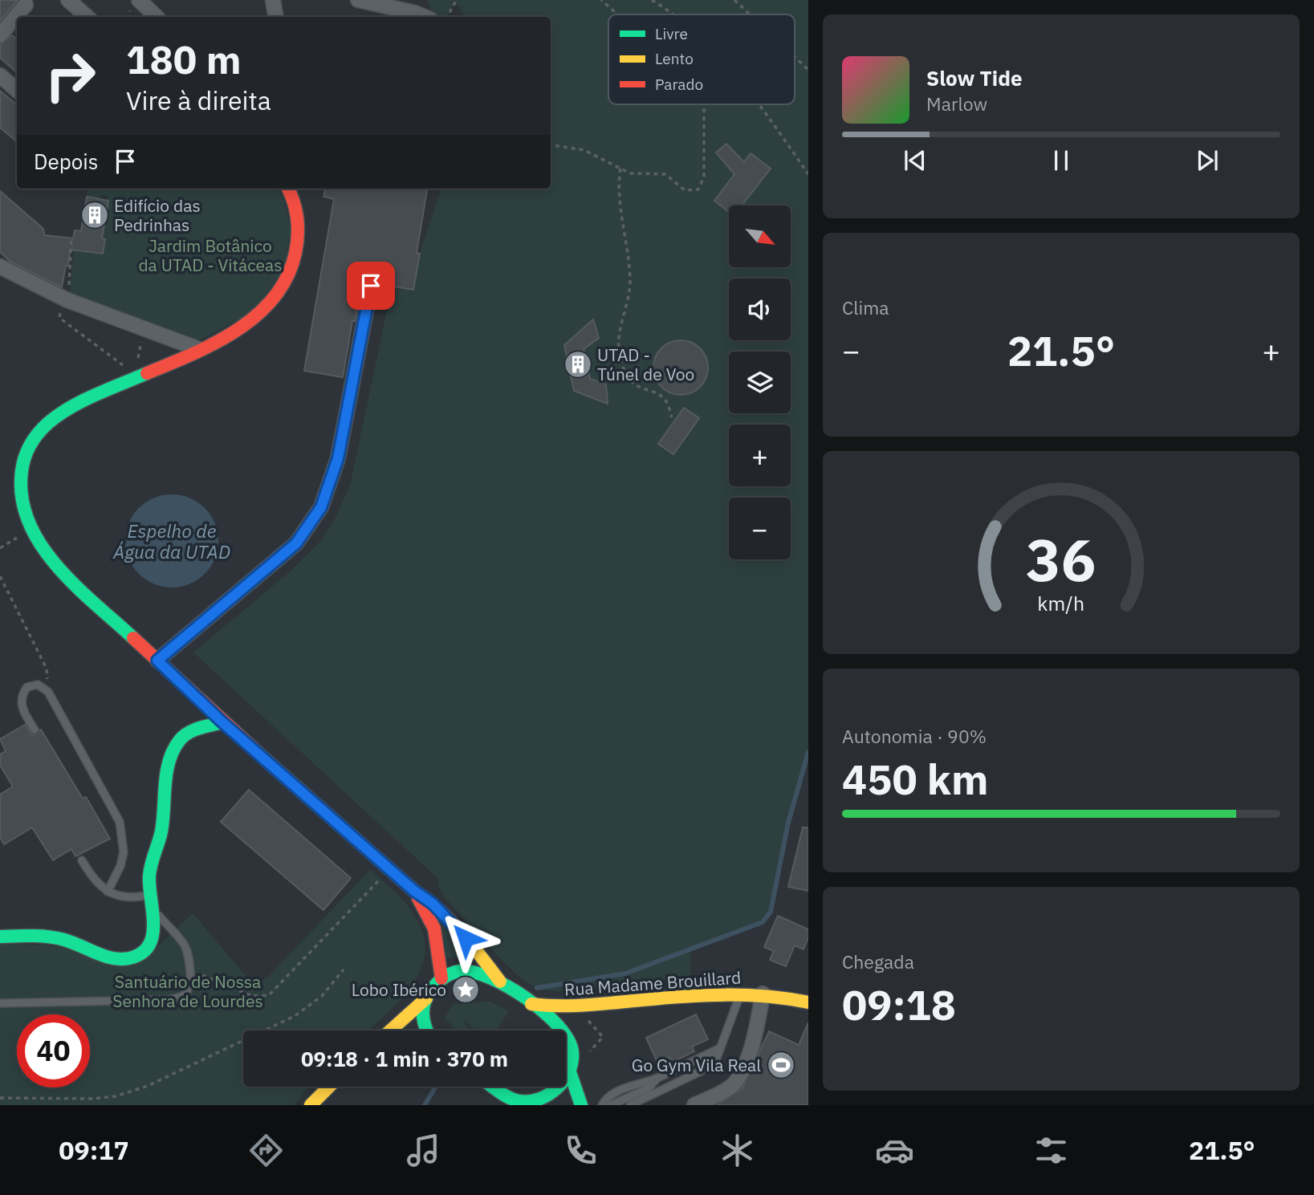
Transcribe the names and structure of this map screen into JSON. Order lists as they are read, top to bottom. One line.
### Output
{"streets":{"street":["Rua Madame Brouillard"]},"water":["Espelho de Água da UTAD"],"parks":["Jardim Botânico da UTAD - Vitáceas","Santuário de Nossa Senhora de Lourdes"],"places":{"building":["Edifício das Pedrinhas","UTAD - Túnel de Voo"],"place":["Lobo Ibérico"],"sports":["Go Gym Vila Real"]},"legend":["Livre","Lento","Parado"],"north":"bottom right","page":{"turn":["180 m","Vire à direita"],"song":["Slow Tide","Marlow"],"then":"Depois","map_buttons":["+","−"],"tile":["Clima",["Autonomia · 90%","450 km"],["Chegada","09:18"]],"heat":["−","21.5°","+"],"limit":"40","trip":"09:18 · 1 min · 370 m","tabs":["09:17","21.5°"],"gauge":["36","km/h"]}}
